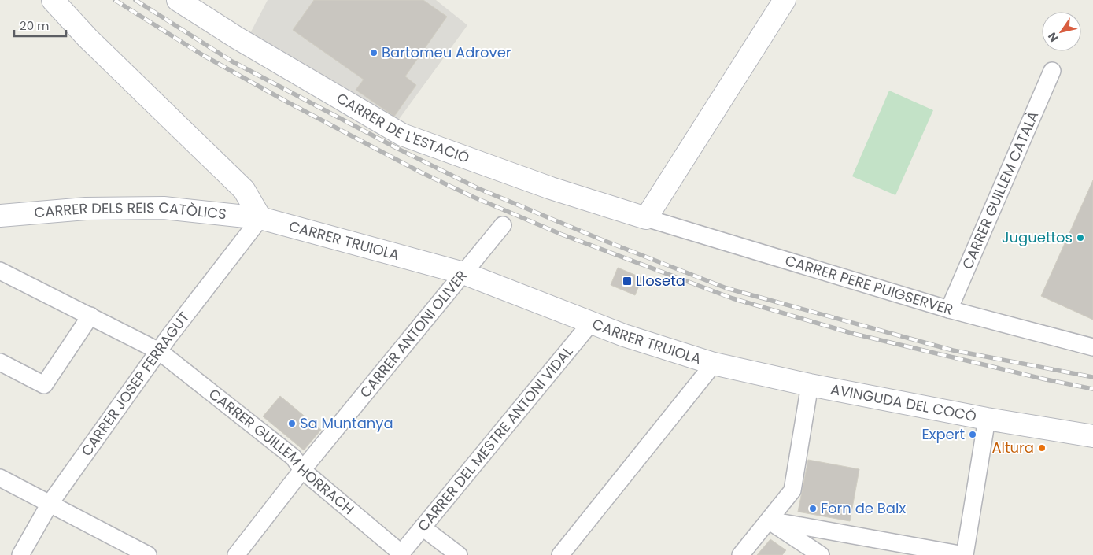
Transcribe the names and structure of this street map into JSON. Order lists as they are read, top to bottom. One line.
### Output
{"streets":{"main road":["CARRER DE L'ESTACIÓ","CARRER DELS REIS CATÒLICS","CARRER TRUIOLA","AVINGUDA DEL COCÓ"],"street":["CARRER GUILLEM CATALÀ","CARRER PERE PUIGSERVER","CARRER ANTONI OLIVER","CARRER JOSEP FERRAGUT","CARRER DEL MESTRE ANTONI VIDAL","CARRER GUILLEM HORRACH"]},"crossings":[["CARRER DE L'ESTACIÓ","CARRER PERE PUIGSERVER"],["CARRER GUILLEM CATALÀ","CARRER PERE PUIGSERVER"],["CARRER DELS REIS CATÒLICS","CARRER TRUIOLA"],["CARRER DELS REIS CATÒLICS","CARRER JOSEP FERRAGUT"],["CARRER TRUIOLA","CARRER ANTONI OLIVER"],["CARRER TRUIOLA","CARRER JOSEP FERRAGUT"],["CARRER TRUIOLA","AVINGUDA DEL COCÓ"],["CARRER TRUIOLA","CARRER DEL MESTRE ANTONI VIDAL"],["CARRER ANTONI OLIVER","CARRER GUILLEM HORRACH"],["CARRER JOSEP FERRAGUT","CARRER GUILLEM HORRACH"],["CARRER DEL MESTRE ANTONI VIDAL","CARRER GUILLEM HORRACH"]],"places":{"other":["Bartomeu Adrover","Juguettos","Sa Muntanya","Expert","Altura","Forn de Baix"],"transit":["Lloseta"]},"scale_bar":"20 m","north":"bottom left"}
